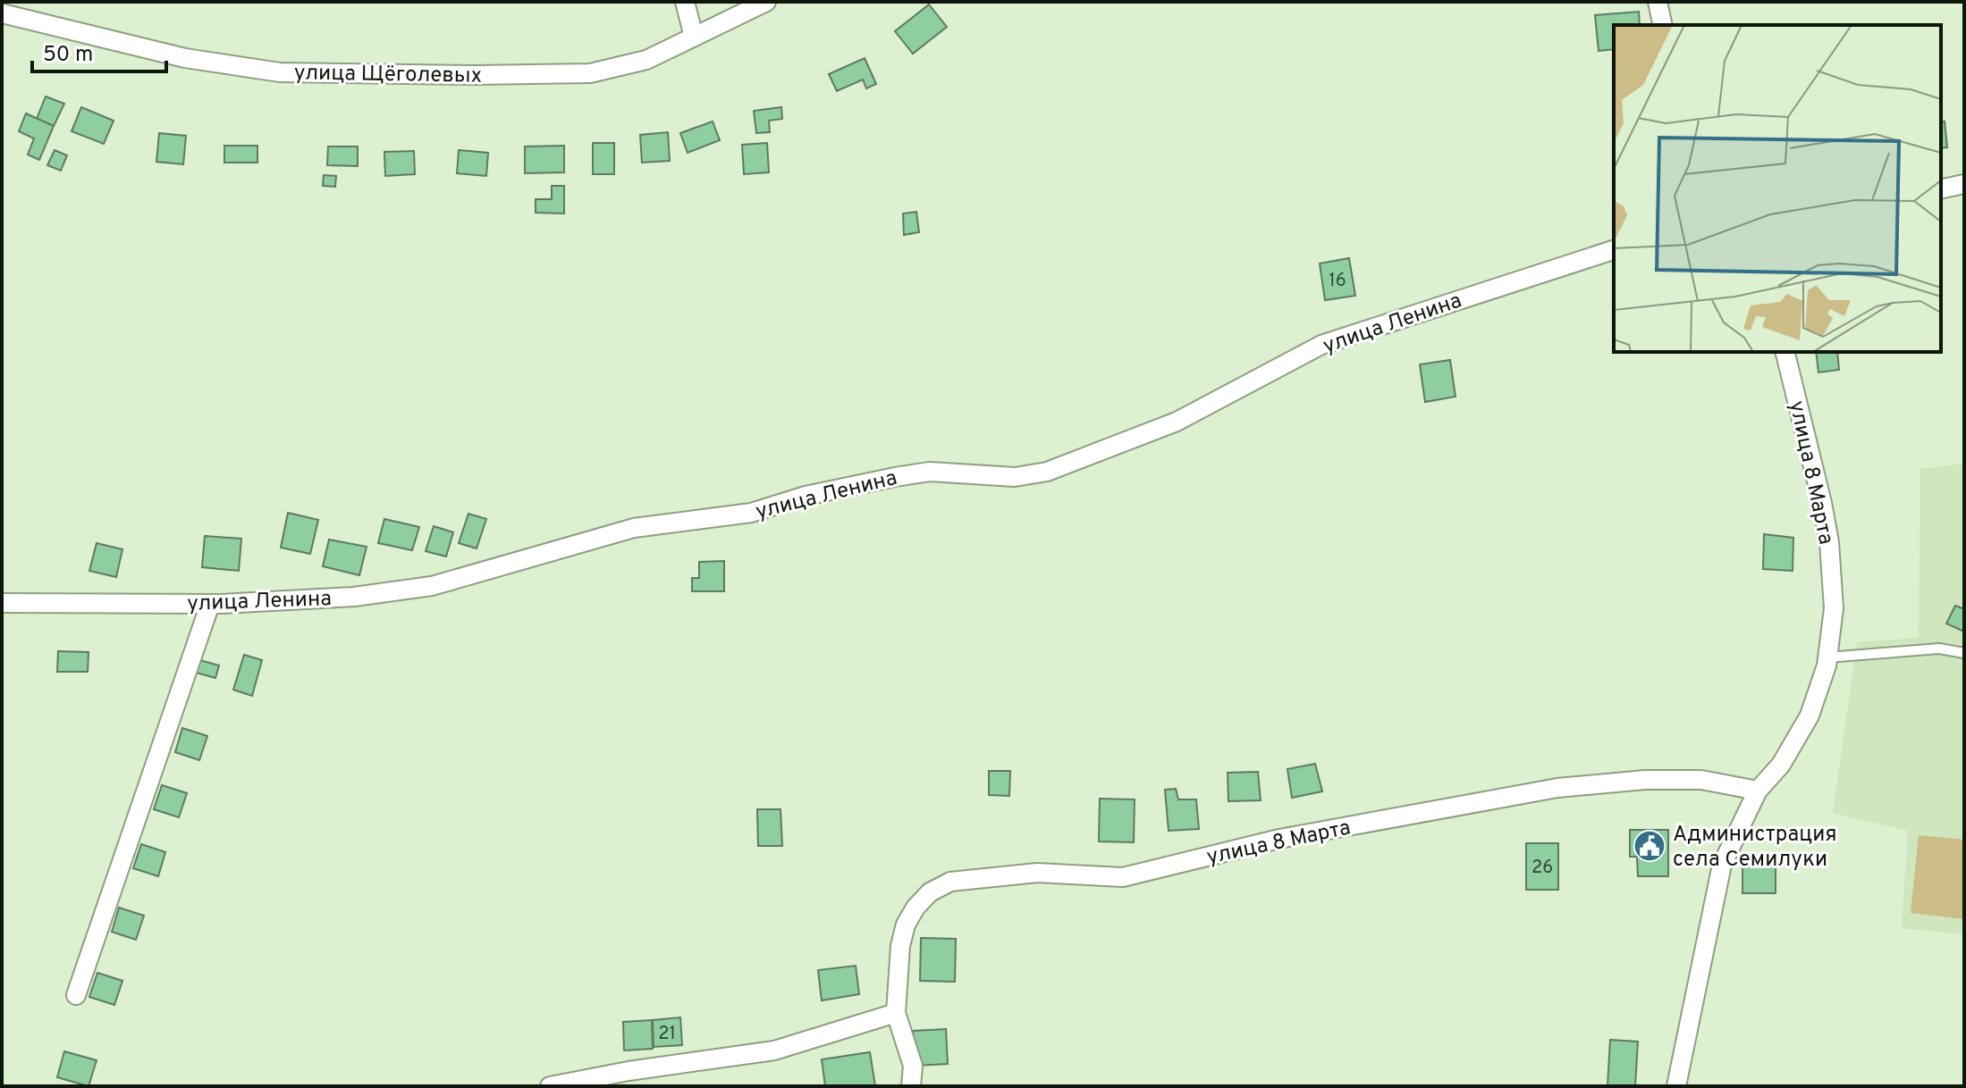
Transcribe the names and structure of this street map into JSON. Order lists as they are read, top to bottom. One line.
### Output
{"streets":{"street":["улица Щёголевых","улица Ленина","улица 8 Марта"]},"places":{"public building":["Администрация села Семилуки"]},"house_numbers":["16","26","21"],"scale_bar":"50 m"}
